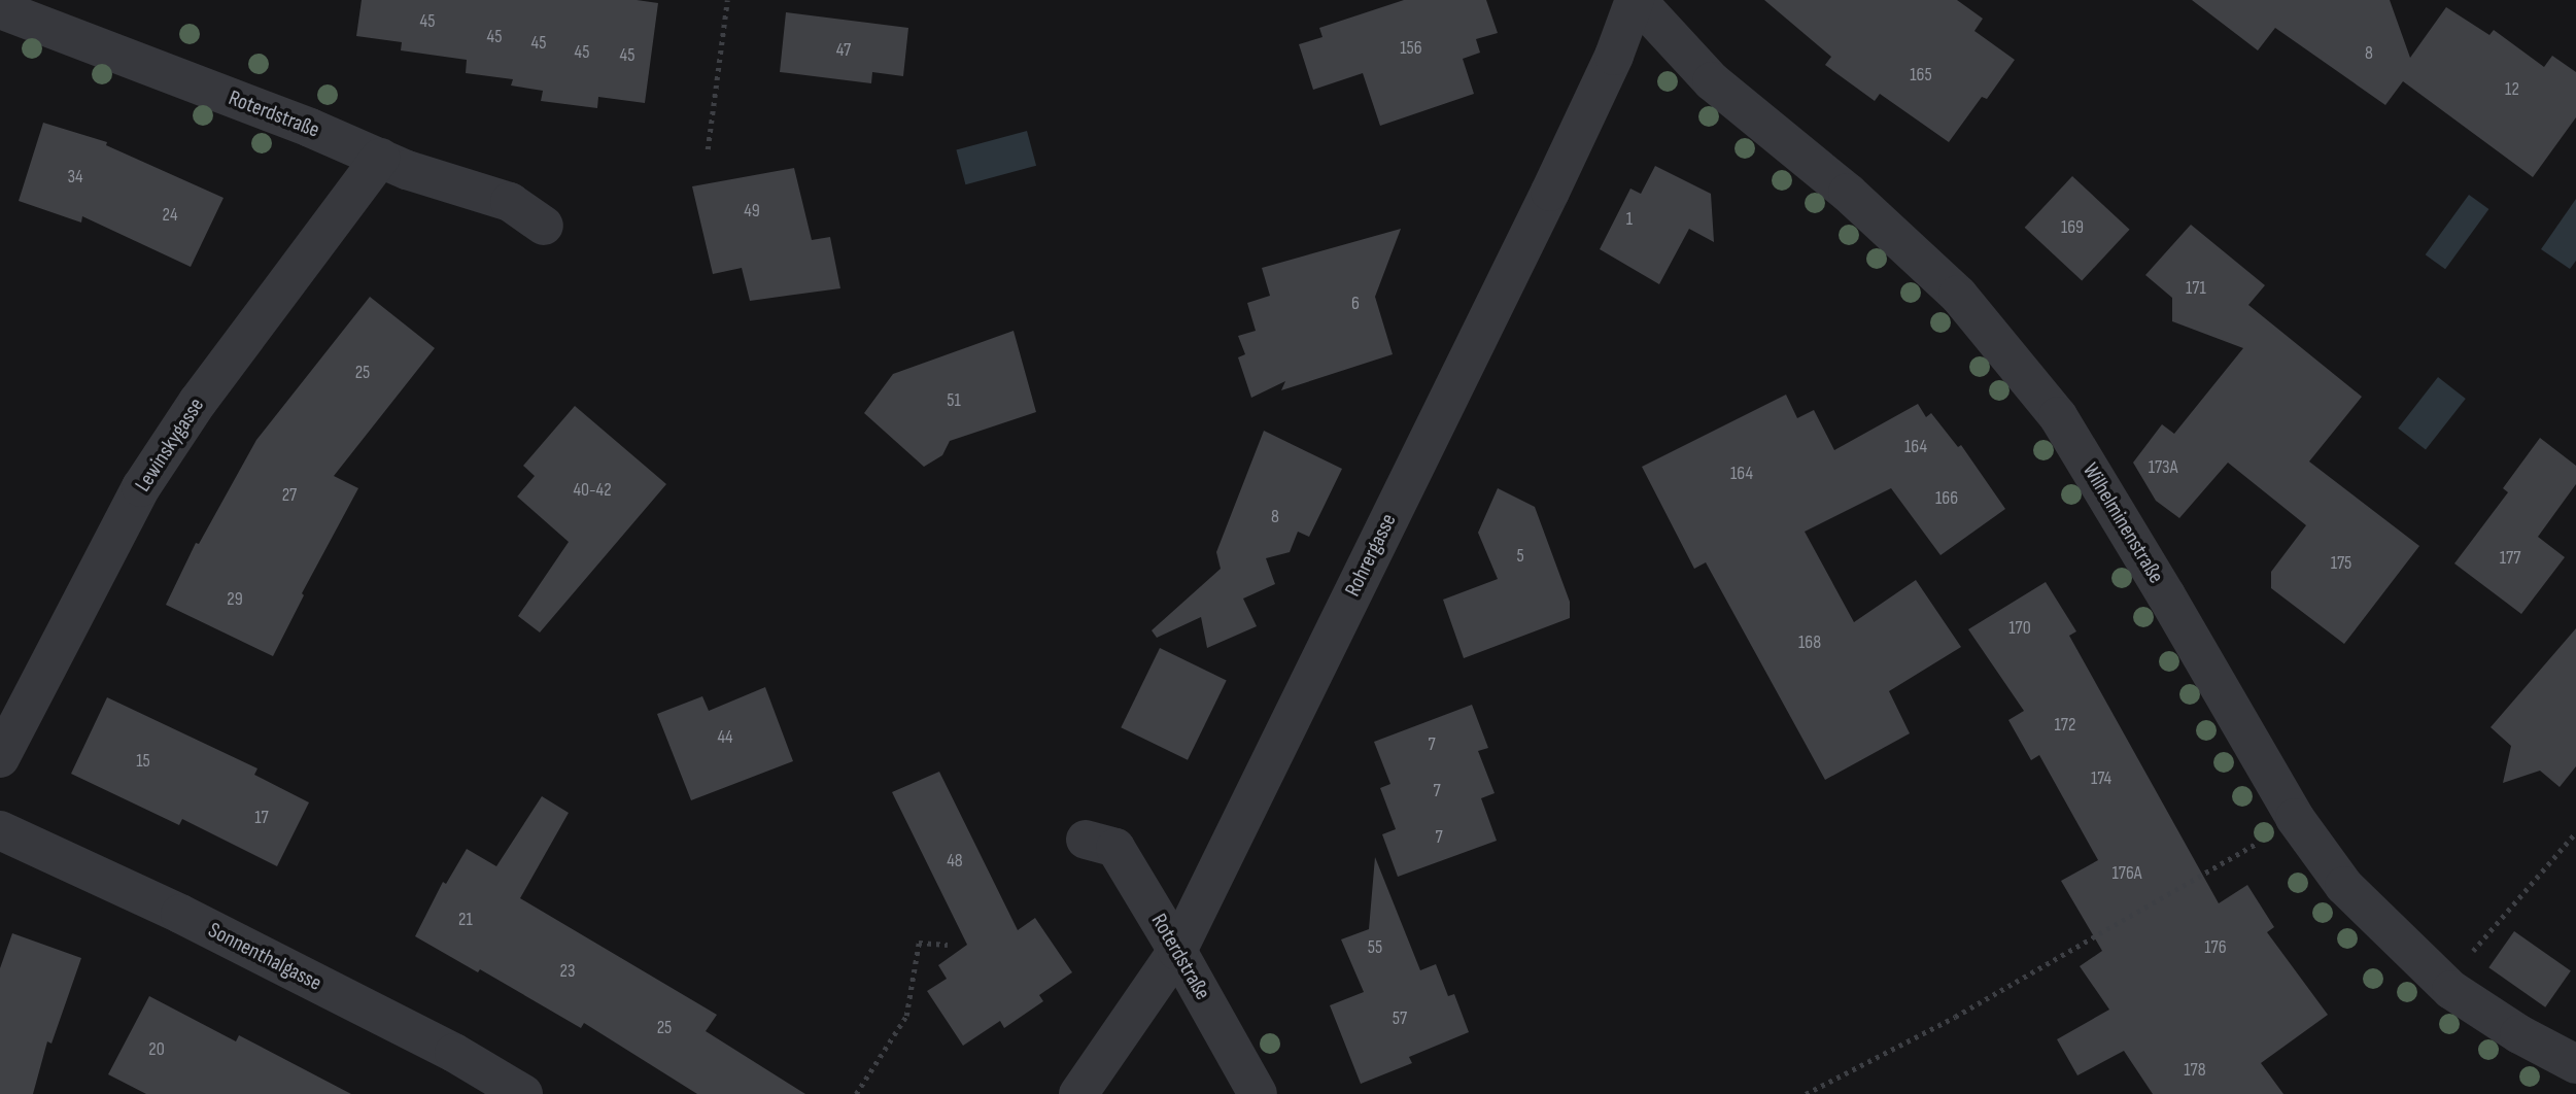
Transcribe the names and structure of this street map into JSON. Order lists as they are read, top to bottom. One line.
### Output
{"streets":{"street":["Roterdstraße","Lewinskygasse","Wilhelminenstraße","Rohrergasse","Sonnenthalgasse"]},"crossings":[["Roterdstraße","Lewinskygasse"],["Roterdstraße","Rohrergasse"],["Wilhelminenstraße","Rohrergasse"]],"house_numbers":["45","45","45","156","47","45","8","45","165","12","34","49","24","1","169","171","6","25","51","164","173A","164","40-42","27","166","8","5","177","175","29","170","168","172","44","7","15","174","7","17","7","48","176A","21","55","176","23","57","25","20","178"]}
